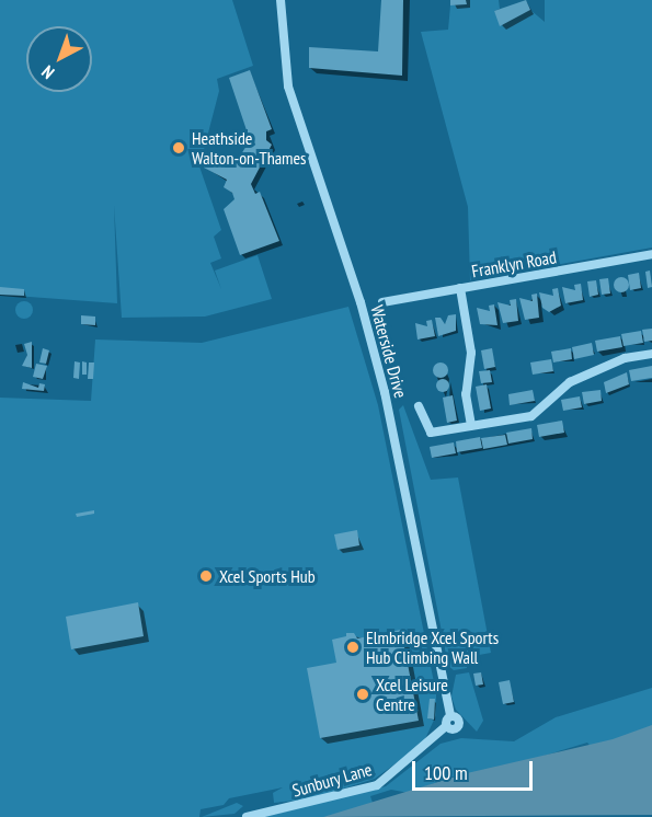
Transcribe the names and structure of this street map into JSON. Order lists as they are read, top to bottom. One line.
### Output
{"streets":{"street":["Franklyn Road","Waterside Drive","Sunbury Lane"]},"crossings":[["Waterside Drive","Sunbury Lane"]],"places":["Heathside Walton-on-Thames","Xcel Sports Hub","Elmbridge Xcel Sports Hub Climbing Wall","Xcel Leisure Centre"],"scale_bar":"100 m","north":"bottom left"}
